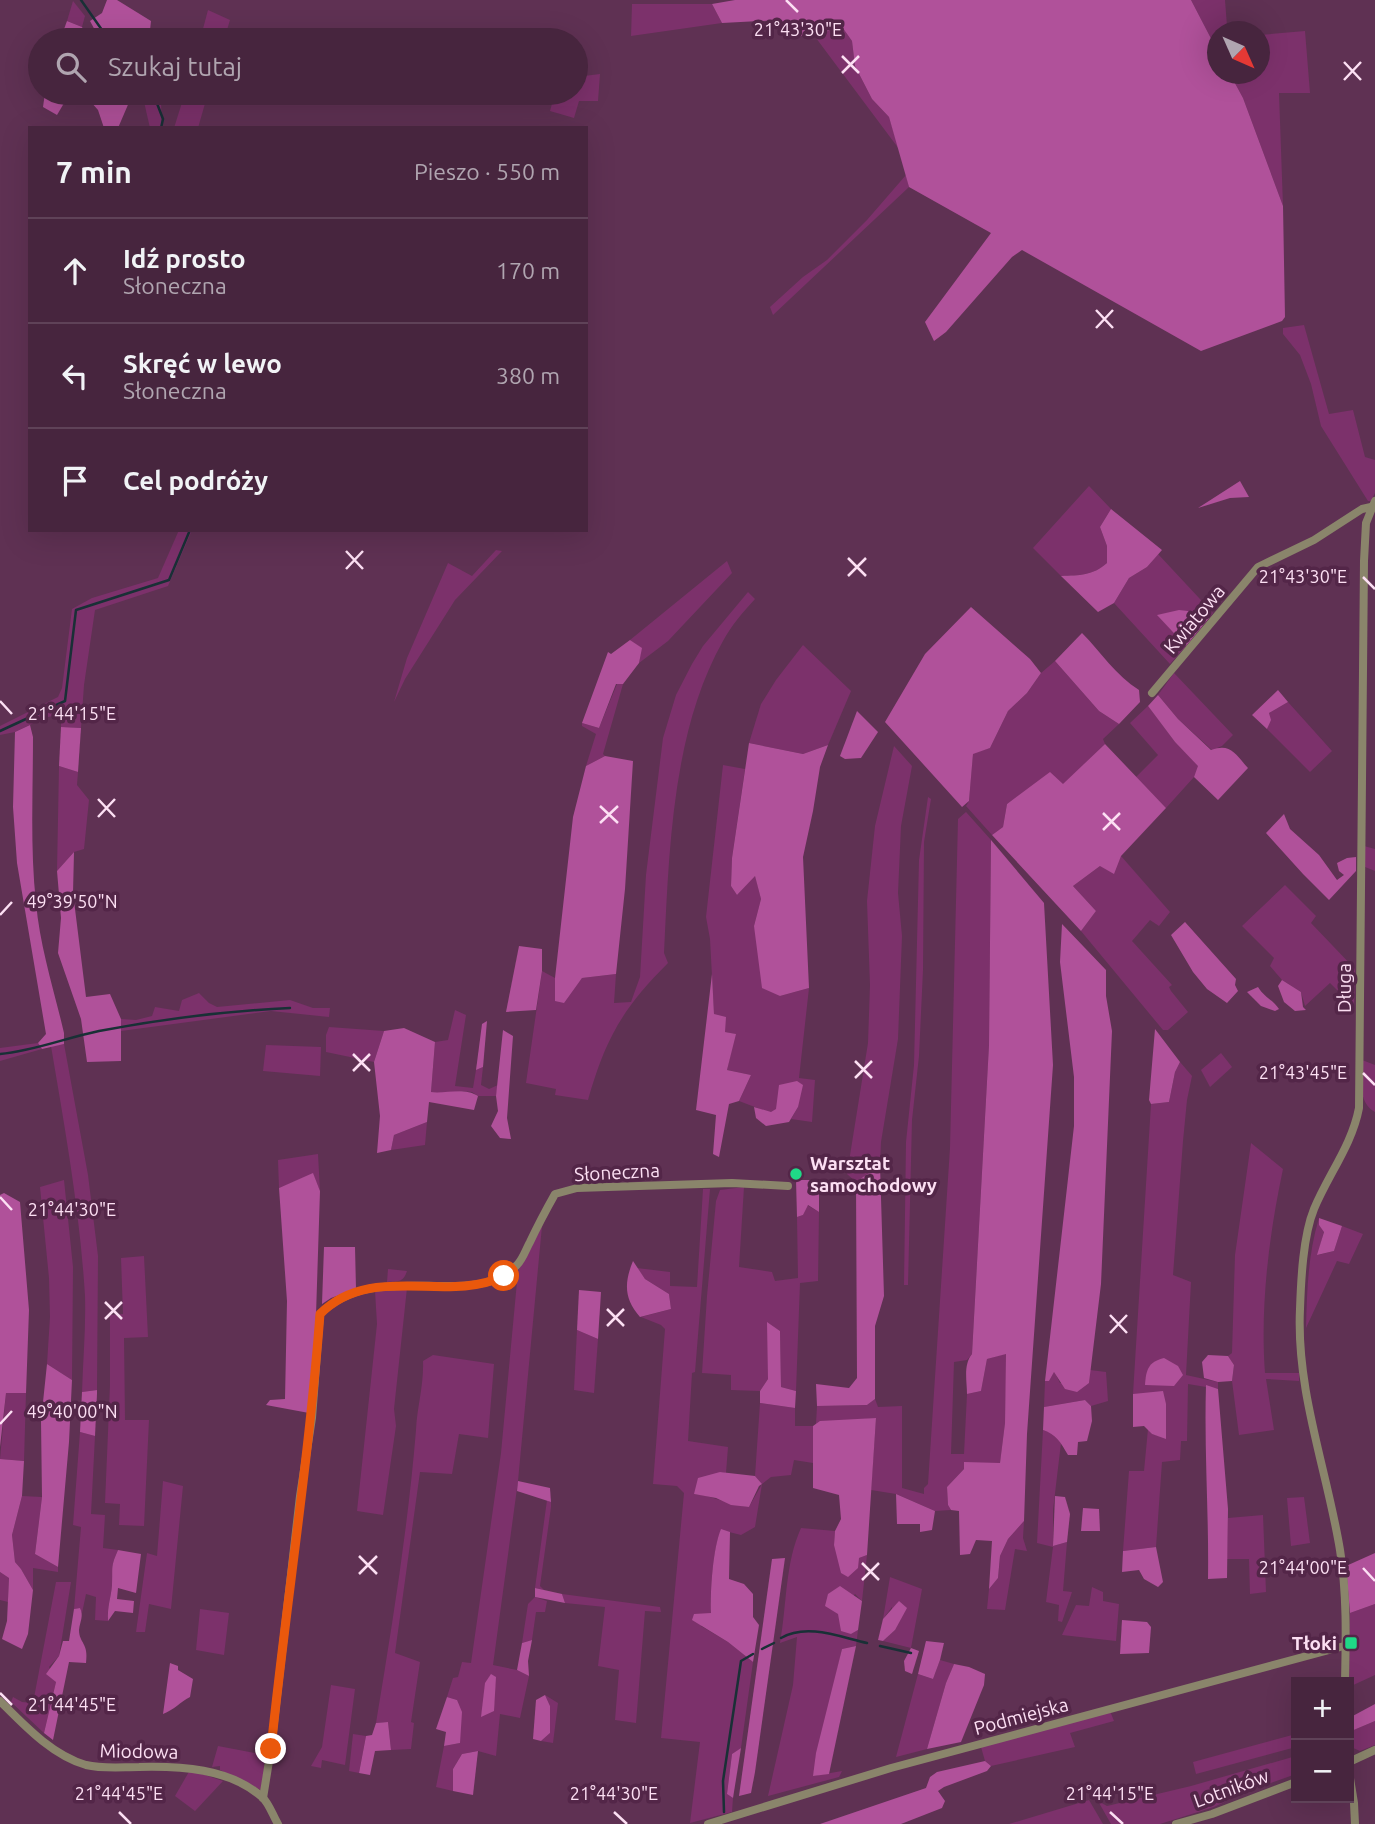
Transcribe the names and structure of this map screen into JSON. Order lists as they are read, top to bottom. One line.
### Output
{"streets":{"street":["Kwiatowa","Długa","Słoneczna","Podmiejska","Miodowa","Lotników"]},"crossings":[["Kwiatowa","Długa"],["Długa","Podmiejska"],["Słoneczna","Miodowa"]],"places":{"other":["Warsztat samochodowy"],"transit":["Tłoki"]},"north":"bottom right","page":{"search":"Szukaj tutaj","heading":["7 min","Pieszo · 550 m"],"list":[["Idź prosto","Słoneczna","170 m"],["Skręć w lewo","Słoneczna","380 m"],"Cel podróży"],"map_buttons":["+","−"]},"coordinates":["21°43'30\"E","21°44'15\"E","49°39'50\"N","21°43'45\"E","21°44'30\"E","49°40'00\"N","21°44'00\"E","21°44'45\"E"]}
